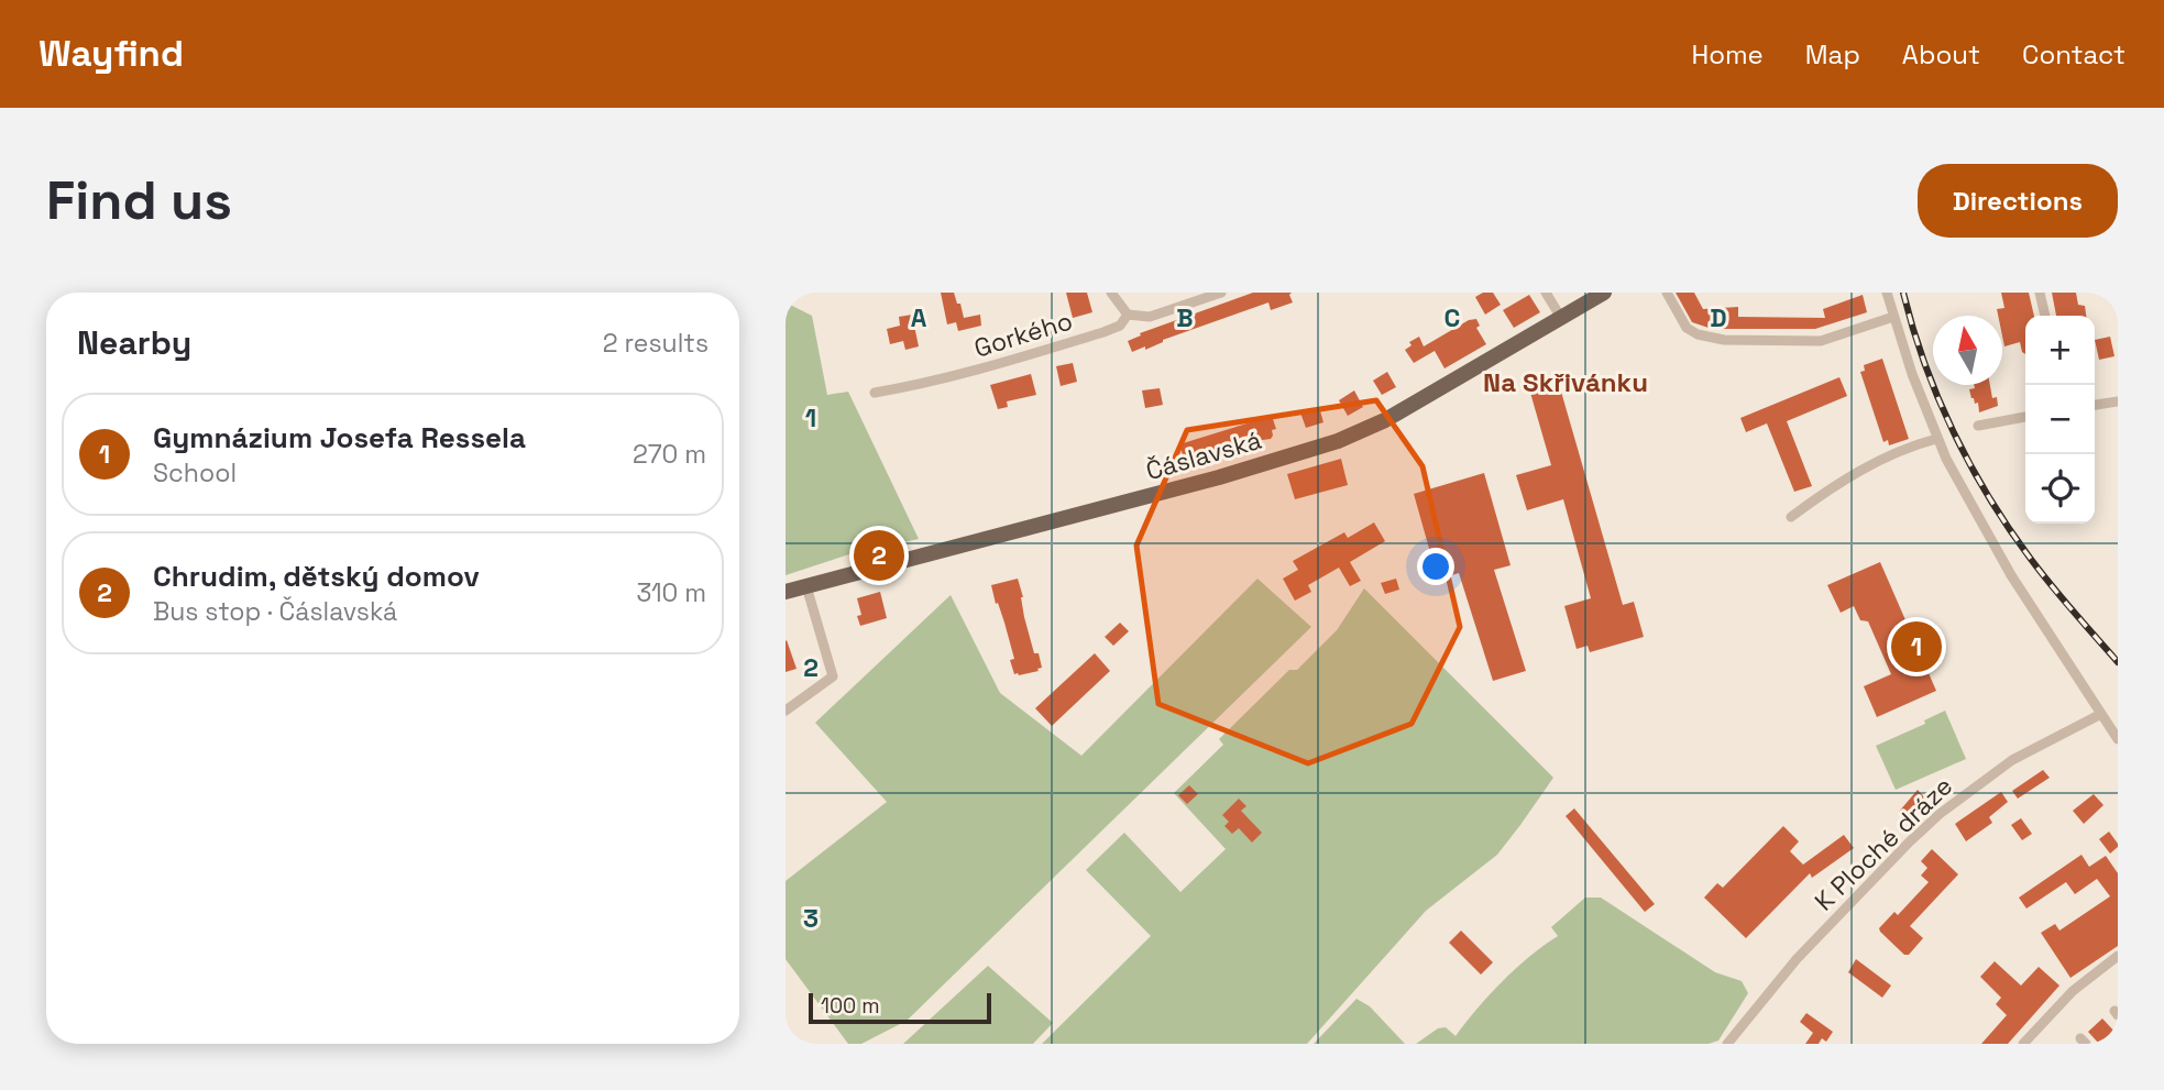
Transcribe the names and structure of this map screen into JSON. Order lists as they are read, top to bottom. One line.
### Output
{"streets":{"main road":["Čáslavská"],"street":["Gorkého","K Ploché dráze"]},"districts":["Na Skřivánku"],"scale_bar":"100 m","north":"top","page":{"header":"Wayfind","nav":["Home","Map","About","Contact"],"buttons":"Directions","title":"Find us","heading":["Nearby","2 results"],"map_buttons":["+","−"],"list":[{"mark":"1","name":"Gymnázium Josefa Ressela","note":"School","value":"270 m"},{"mark":"2","name":"Chrudim, dětský domov","note":"Bus stop · Čáslavská","value":"310 m"}],"pins":["2","1"],"scale":"100 m"},"grid":{"columns":["A","B","C","D"],"rows":["1","2","3"]}}
